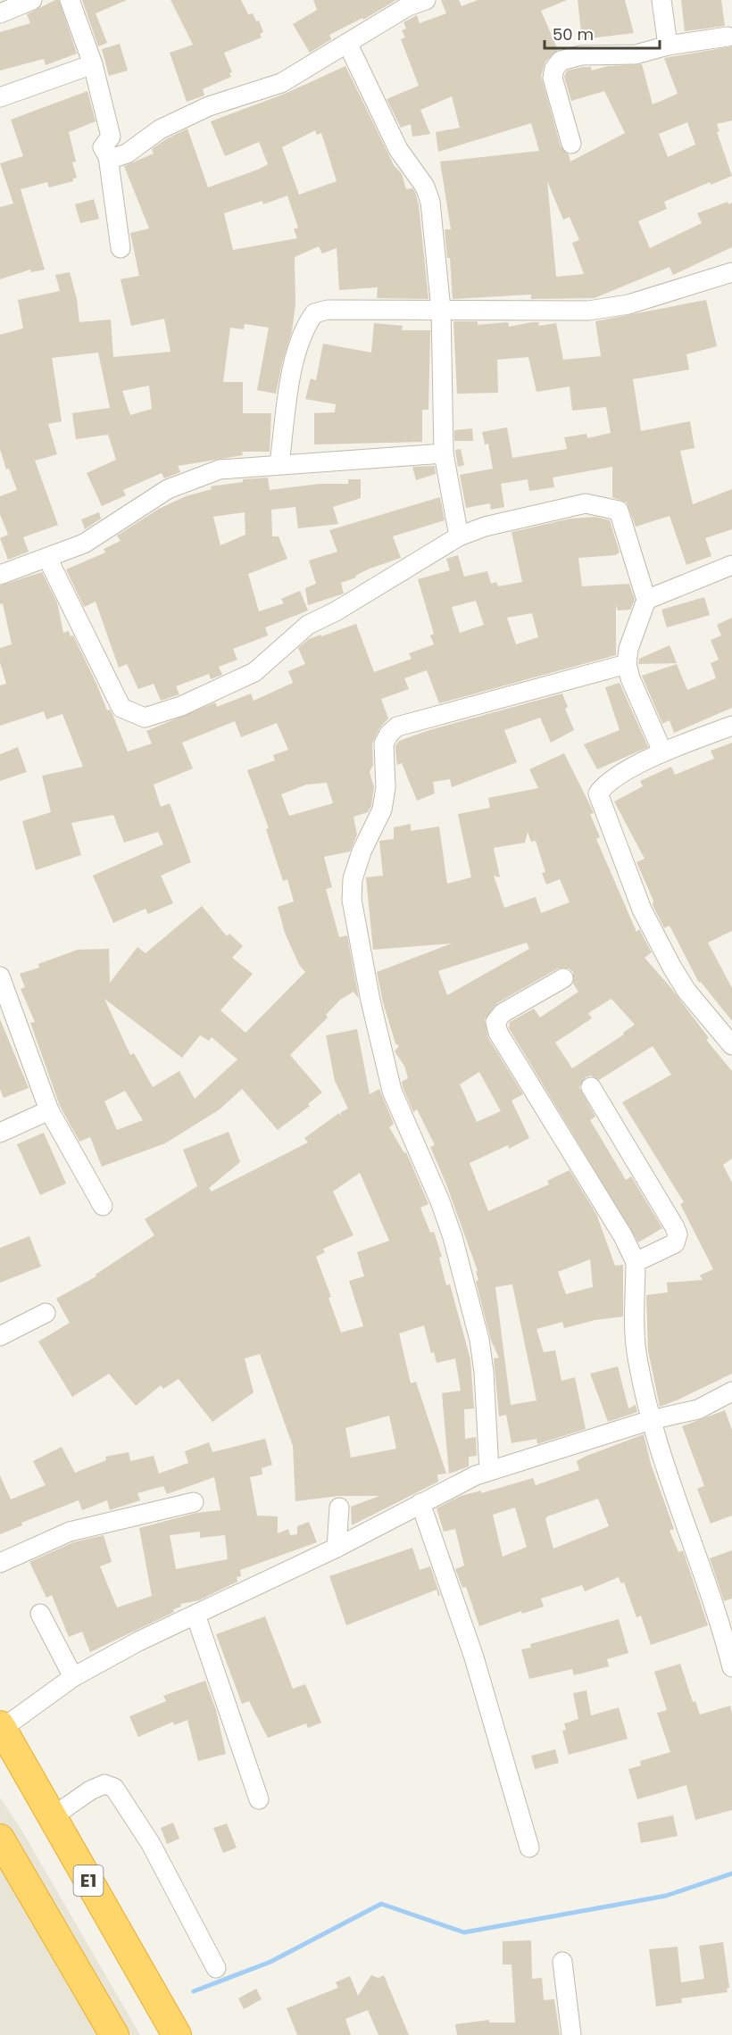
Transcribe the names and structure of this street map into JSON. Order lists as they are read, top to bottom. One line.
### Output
{"streets":{"highway":["E1"]},"scale_bar":"50 m"}
